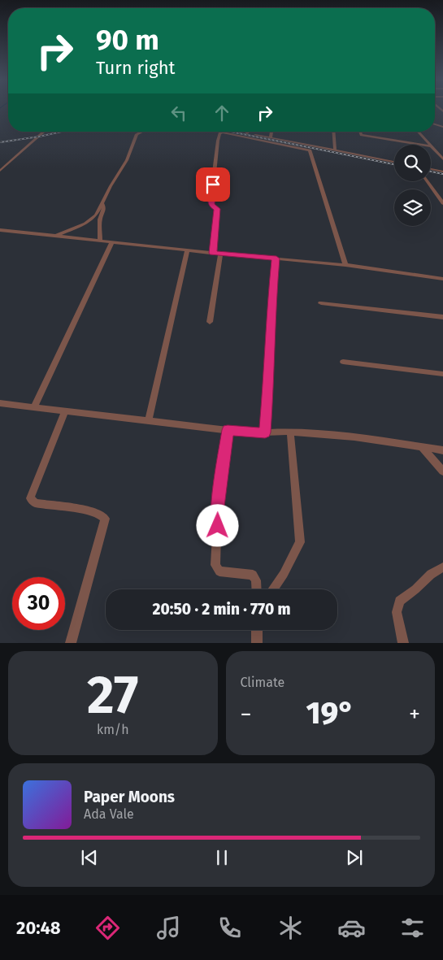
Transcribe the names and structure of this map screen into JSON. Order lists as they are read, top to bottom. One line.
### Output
{"page":{"turn":["90 m","Turn right"],"limit":"30","trip":"20:50 · 2 min · 770 m","tile":[["27","km/h"],"Climate"],"heat":["−","19°","+"],"song":["Paper Moons","Ada Vale"],"tabs":"20:48"}}
